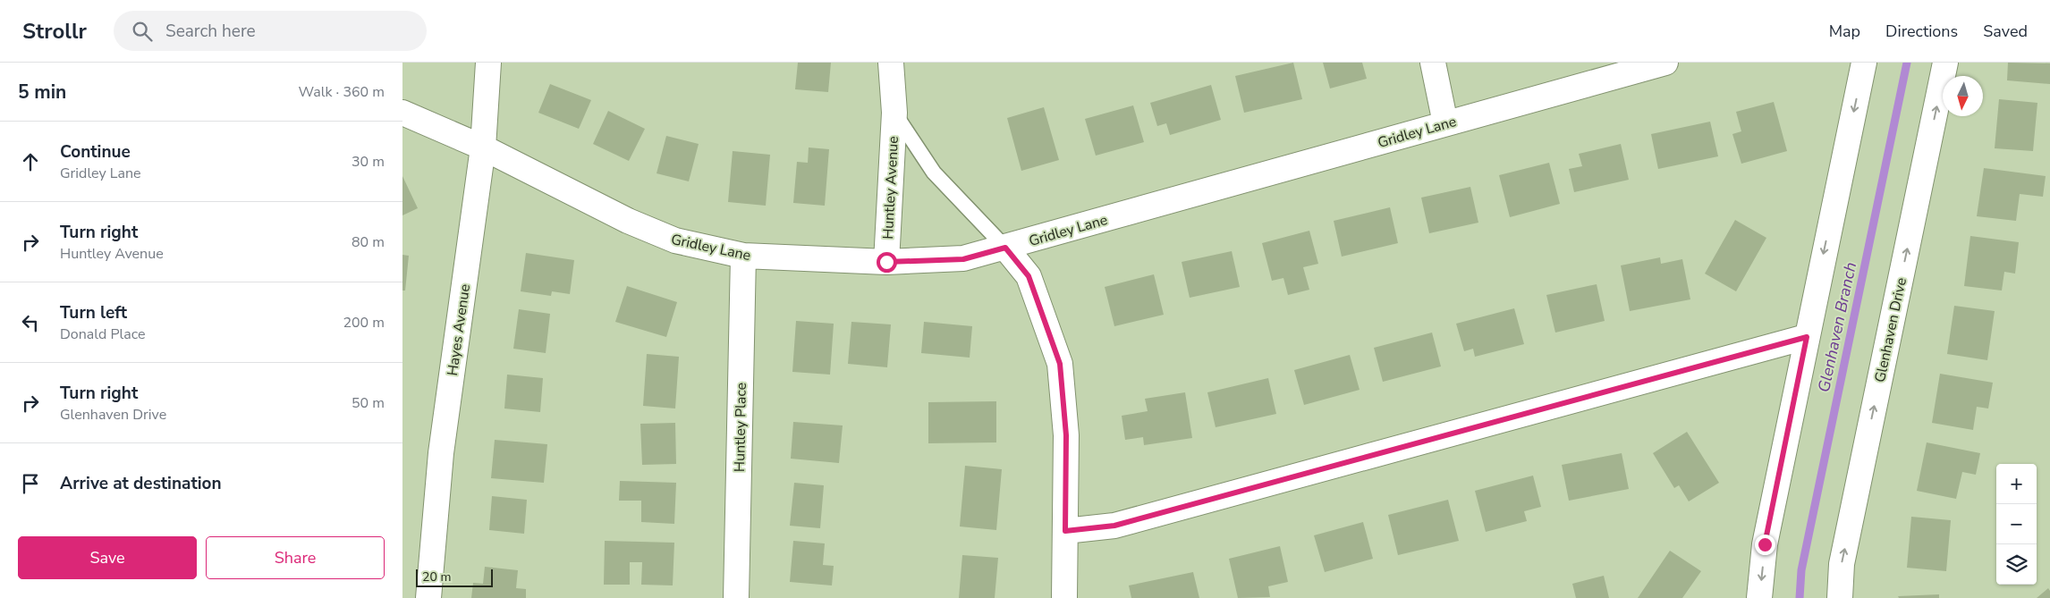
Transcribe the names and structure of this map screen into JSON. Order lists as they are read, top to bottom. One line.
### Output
{"streets":{"street":["Gridley Lane","Huntley Avenue","Hayes Avenue","Glenhaven Drive","Huntley Place"]},"crossings":[["Gridley Lane","Huntley Avenue"],["Gridley Lane","Hayes Avenue"],["Gridley Lane","Huntley Place"]],"water":["Glenhaven Branch"],"scale_bar":"20 m","north":"bottom","page":{"header":"Strollr","search":"Search here","nav":["Map","Directions","Saved"],"heading":["5 min","Walk · 360 m"],"list":[["Continue","Gridley Lane","30 m"],["Turn right","Huntley Avenue","80 m"],["Turn left","Donald Place","200 m"],["Turn right","Glenhaven Drive","50 m"],"Arrive at destination"],"map_buttons":["+","−"],"buttons":["Save","Share"],"scale":"20 m"}}
